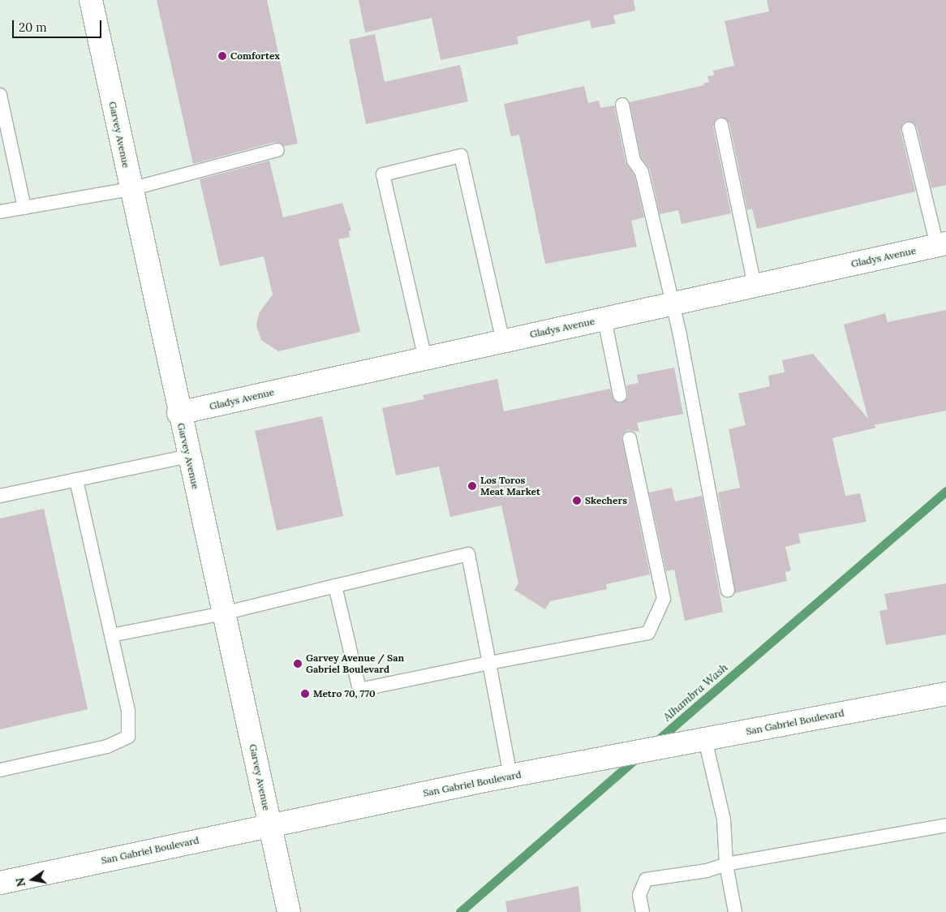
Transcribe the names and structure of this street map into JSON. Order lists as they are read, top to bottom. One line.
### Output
{"streets":{"main road":["Garvey Avenue","Gladys Avenue","San Gabriel Boulevard"]},"crossings":[["Garvey Avenue","Gladys Avenue"],["Garvey Avenue","San Gabriel Boulevard"]],"water":["Alhambra Wash"],"places":["Comfortex","Los Toros Meat Market","Skechers","Garvey Avenue / San Gabriel Boulevard","Metro 70, 770"],"scale_bar":"20 m","north":"left"}
